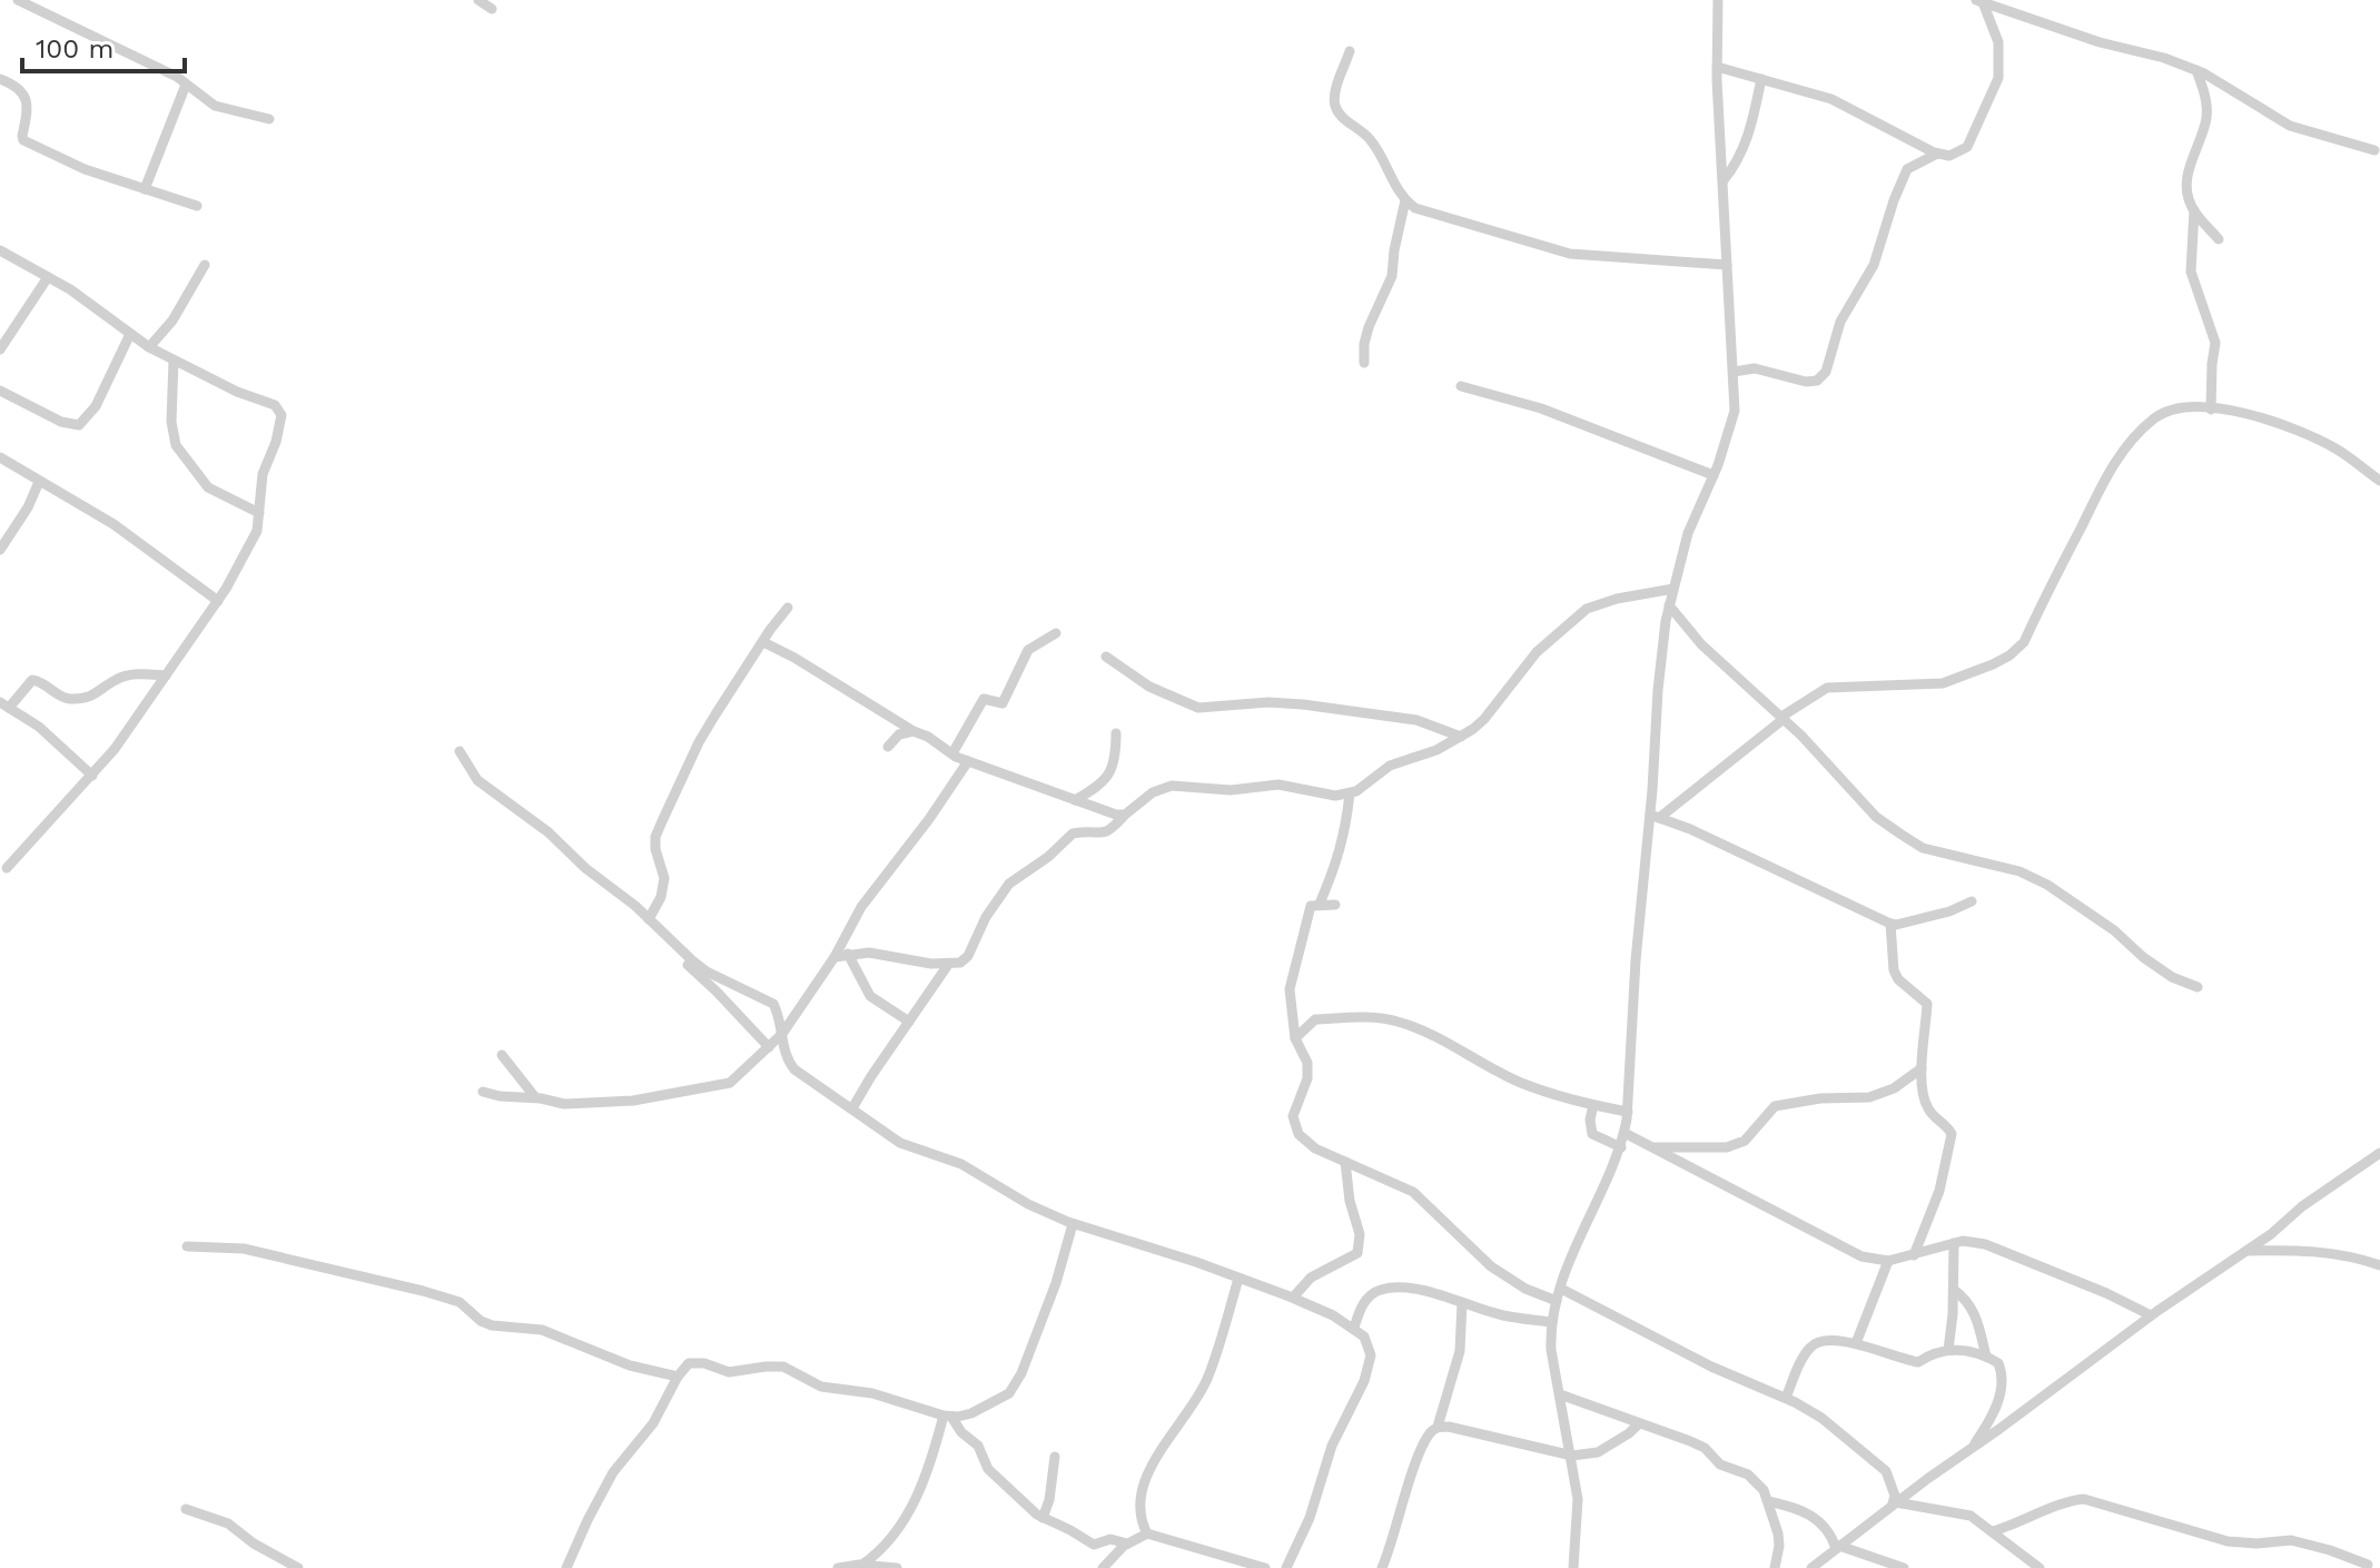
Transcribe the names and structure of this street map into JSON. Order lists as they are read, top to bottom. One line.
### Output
{"scale_bar":"100 m"}
